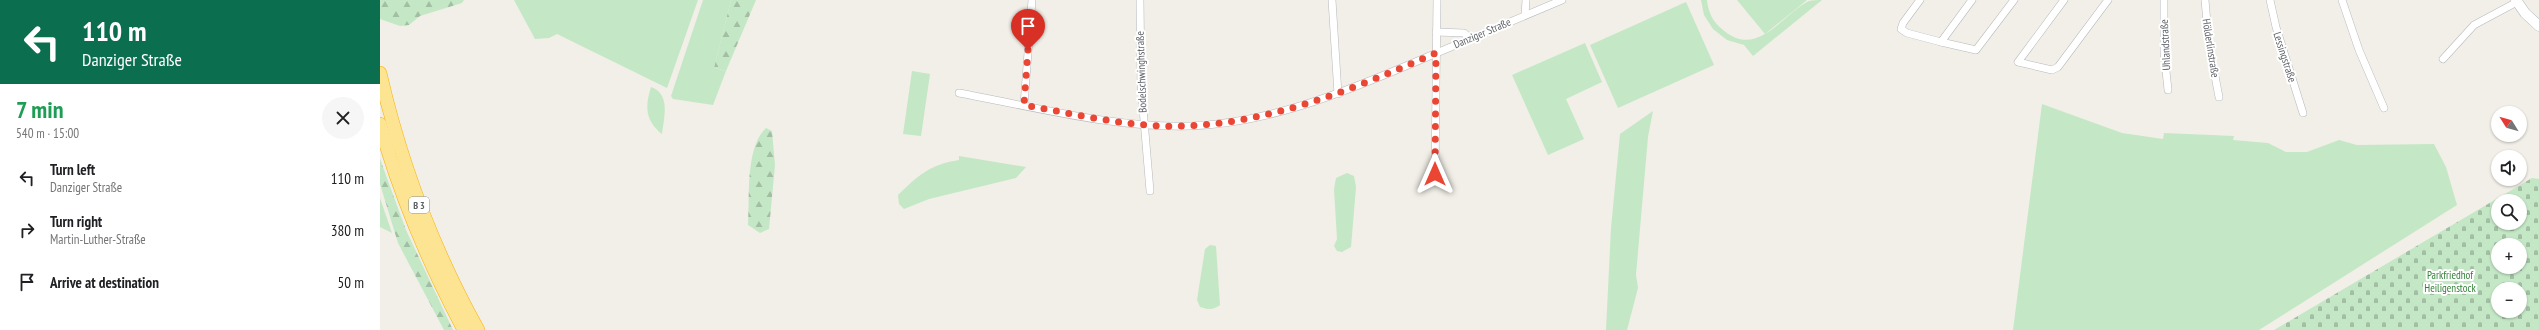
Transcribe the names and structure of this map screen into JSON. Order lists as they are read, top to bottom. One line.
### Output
{"streets":{"highway":["B 3"],"street":["Danziger Straße","Uhlandstraße","Hölderlinstraße","Lessingstraße","Bodelschwinghstraße"]},"crossings":[["Danziger Straße","Bodelschwinghstraße"]],"parks":["Parkfriedhof Heiligenstock"],"north":"top left","page":{"turn":["110 m","Danziger Straße"],"heading":["7 min","540 m · 15:00"],"map_buttons":["+","−"],"list":[{"name":"Turn left","note":"Danziger Straße","value":"110 m"},{"name":"Turn right","note":"Martin-Luther-Straße","value":"380 m"},{"name":"Arrive at destination","value":"50 m"}]}}
